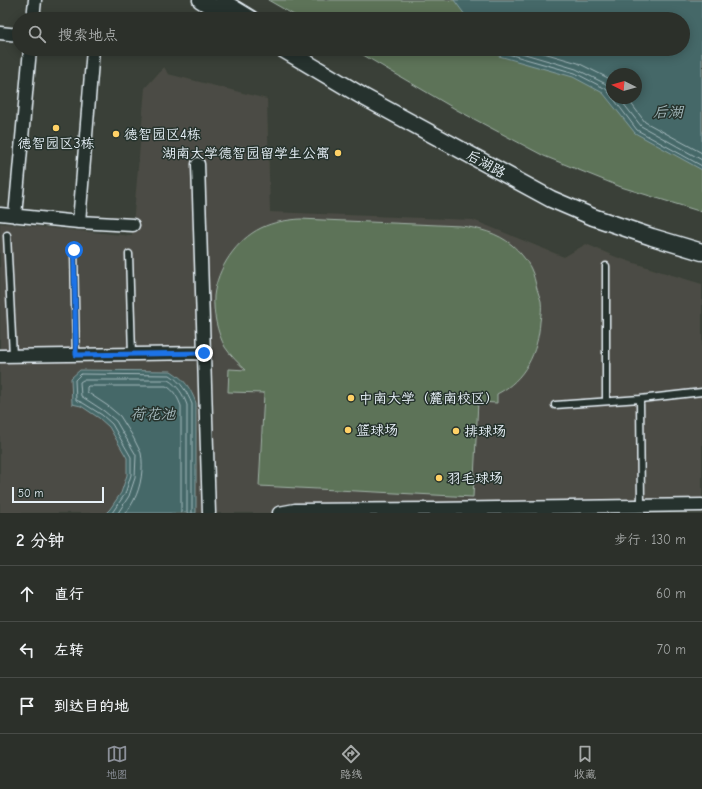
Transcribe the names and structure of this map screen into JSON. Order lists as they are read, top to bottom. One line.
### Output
{"streets":{"main road":["后湖路"]},"water":["后湖","荷花池"],"places":["徳智园区3栋","徳智园区4栋","湖南大学德智园留学生公寓","中南大学（麓南校区）","篮球场","排球场","羽毛球场"],"scale_bar":"50 m","north":"left","page":{"search":"搜索地点","scale":"50 m","heading":["2 分钟","步行 · 130 m"],"list":[["直行","60 m"],["左转","70 m"],"到达目的地"],"nav":["地图","路线","收藏"]}}
